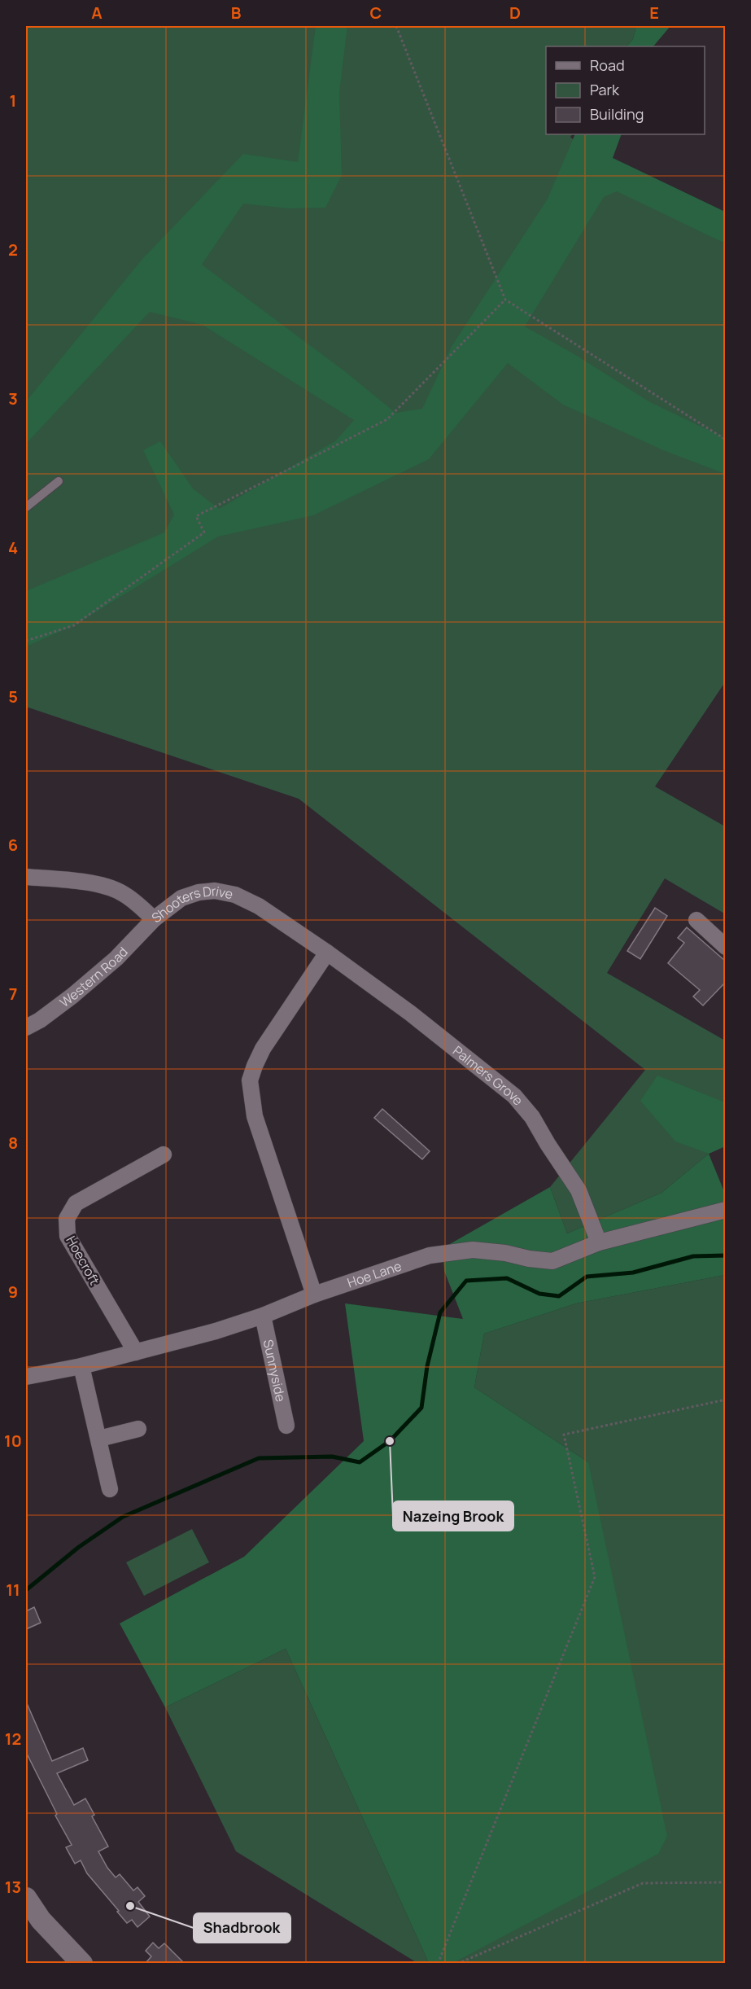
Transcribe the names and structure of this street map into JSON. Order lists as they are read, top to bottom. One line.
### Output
{"streets":{"street":["Shooters Drive","Western Road","Palmers Grove","Hoecroft","Hoe Lane","Sunnyside"]},"crossings":[["Shooters Drive","Western Road"],["Shooters Drive","Palmers Grove"],["Palmers Grove","Hoe Lane"],["Hoecroft","Hoe Lane"],["Hoe Lane","Sunnyside"]],"places":["Nazeing Brook","Shadbrook"],"legend":["Road","Park","Building"],"grid":{"columns":["A","B","C","D","E"],"rows":["1","2","3","4","5","6","7","8","9","10","11","12","13"]}}
